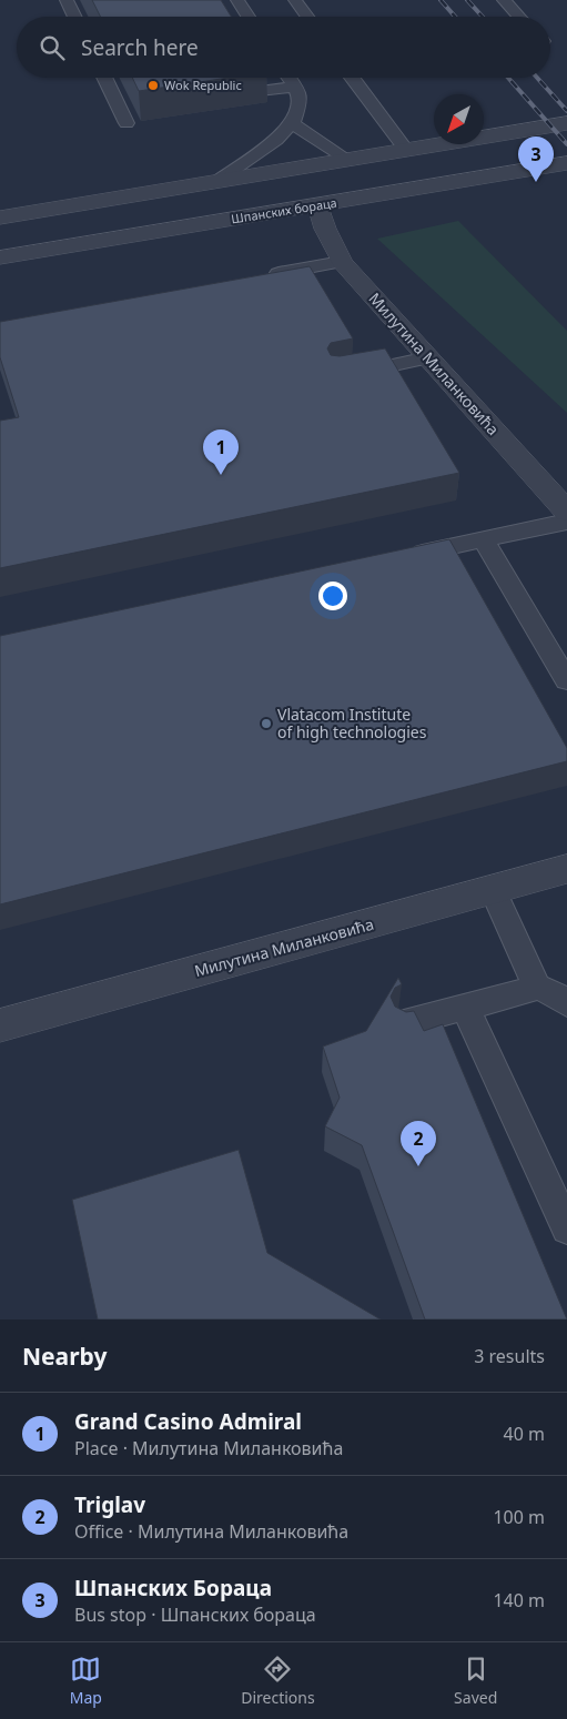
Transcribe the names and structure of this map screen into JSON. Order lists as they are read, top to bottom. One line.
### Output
{"streets":{"street":["Шпанских бораца","Милутина Миланковића"]},"crossings":[["Шпанских бораца","Милутина Миланковића"]],"places":["Wok Republic","Vlatacom Institute of high technologies"],"north":"bottom left","page":{"search":"Search here","pins":["3","1","2"],"heading":["Nearby","3 results"],"list":[{"mark":"1","name":"Grand Casino Admiral","note":"Place · Милутина Миланковића","value":"40 m"},{"mark":"2","name":"Triglav","note":"Office · Милутина Миланковића","value":"100 m"},{"mark":"3","name":"Шпанских Бораца","note":"Bus stop · Шпанских бораца","value":"140 m"}],"nav":["Map","Directions","Saved"]}}
